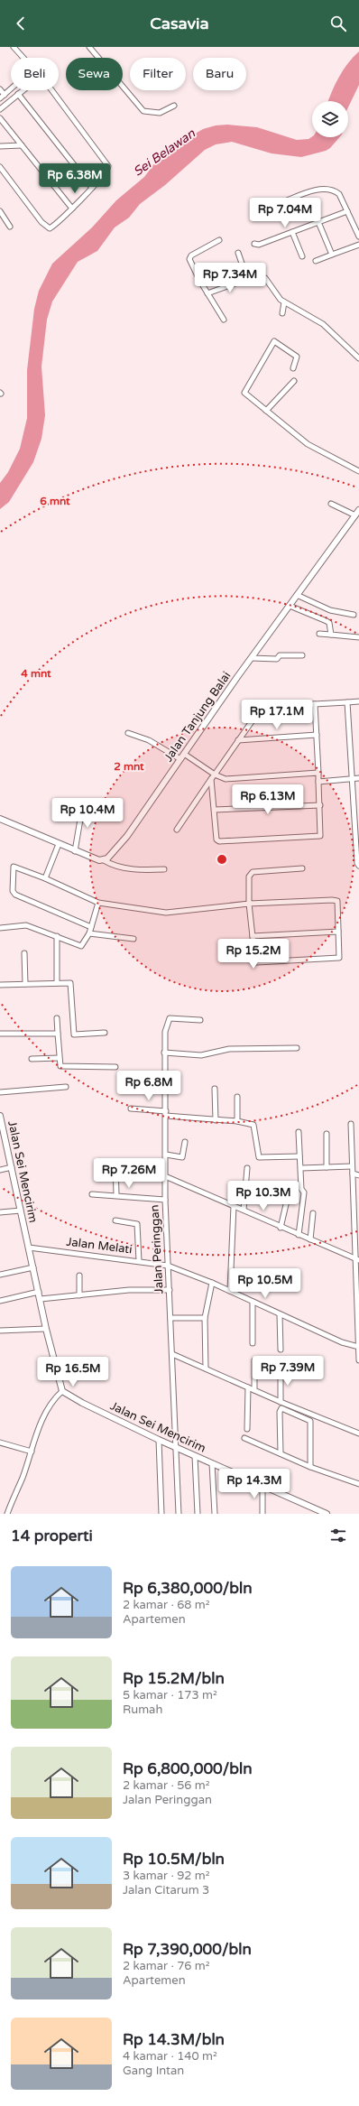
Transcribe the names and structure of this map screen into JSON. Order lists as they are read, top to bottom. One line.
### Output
{"streets":{"street":["Jalan Tanjung Balai","Jalan Sei Mencirim","Jalan Melati","Jalan Peringgan"]},"crossings":[["Jalan Sei Mencirim","Jalan Melati"],["Jalan Sei Mencirim","Jalan Peringgan"],["Jalan Melati","Jalan Peringgan"]],"water":["Sei Belawan"],"page":{"header":"Casavia","chip":["Beli","Sewa","Filter","Baru"],"price":["Rp 6.38M","Rp 7.04M","Rp 7.34M","Rp 17.1M","Rp 6.13M","Rp 10.4M","Rp 15.2M","Rp 6.8M","Rp 7.26M","Rp 10.3M","Rp 10.5M","Rp 7.39M","Rp 16.5M","Rp 14.3M"],"heading":"14 properti","list":[{"name":"Rp 6,380,000/bln","note":"2 kamar · 68 m² · Apartemen"},{"name":"Rp 15.2M/bln","note":"5 kamar · 173 m² · Rumah"},{"name":"Rp 6,800,000/bln","note":"2 kamar · 56 m² · Jalan Peringgan"},{"name":"Rp 10.5M/bln","note":"3 kamar · 92 m² · Jalan Citarum 3"},{"name":"Rp 7,390,000/bln","note":"2 kamar · 76 m² · Apartemen"},{"name":"Rp 14.3M/bln","note":"4 kamar · 140 m² · Gang Intan"}]},"rings":["6 mnt","4 mnt","2 mnt"]}
